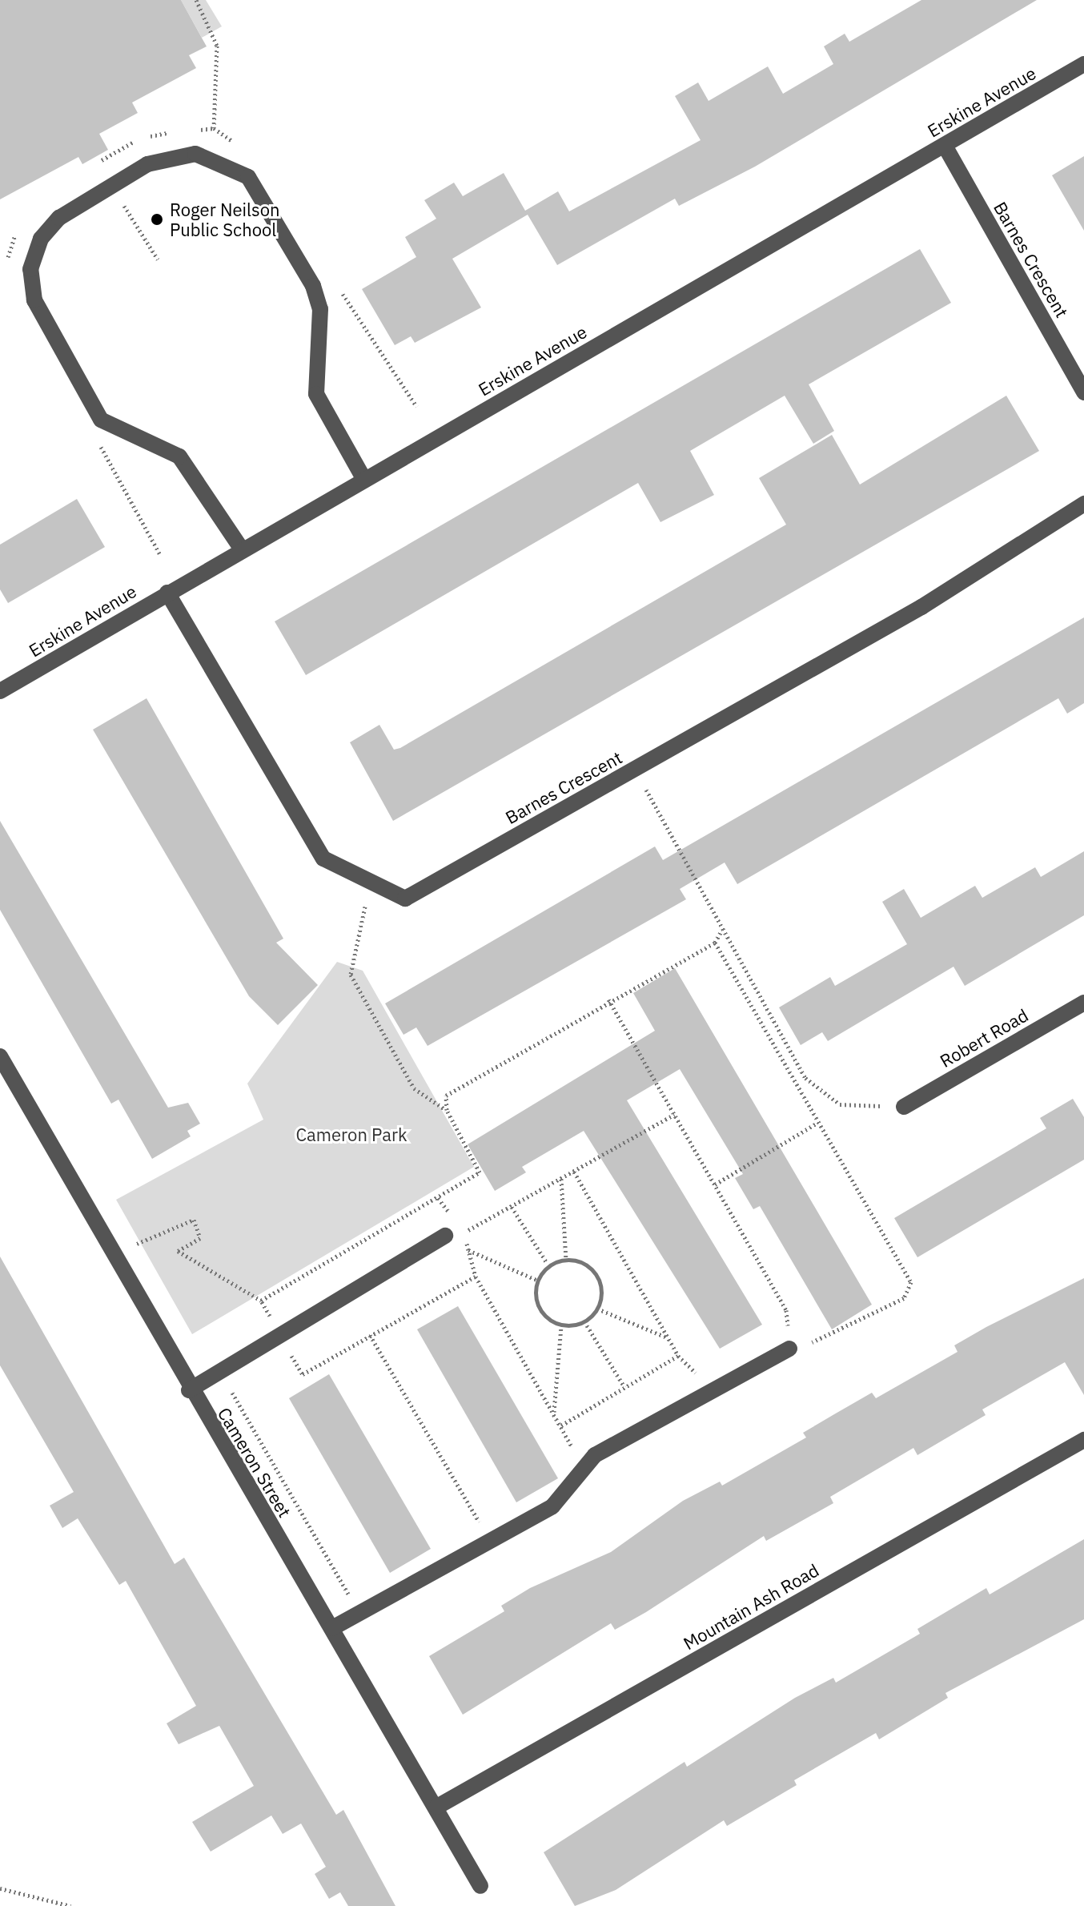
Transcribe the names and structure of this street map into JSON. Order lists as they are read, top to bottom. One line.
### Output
{"streets":{"street":["Erskine Avenue","Barnes Crescent","Robert Road","Cameron Street","Mountain Ash Road"]},"crossings":[["Erskine Avenue","Barnes Crescent"],["Cameron Street","Mountain Ash Road"]],"parks":["Cameron Park"],"places":["Roger Neilson Public School"]}
